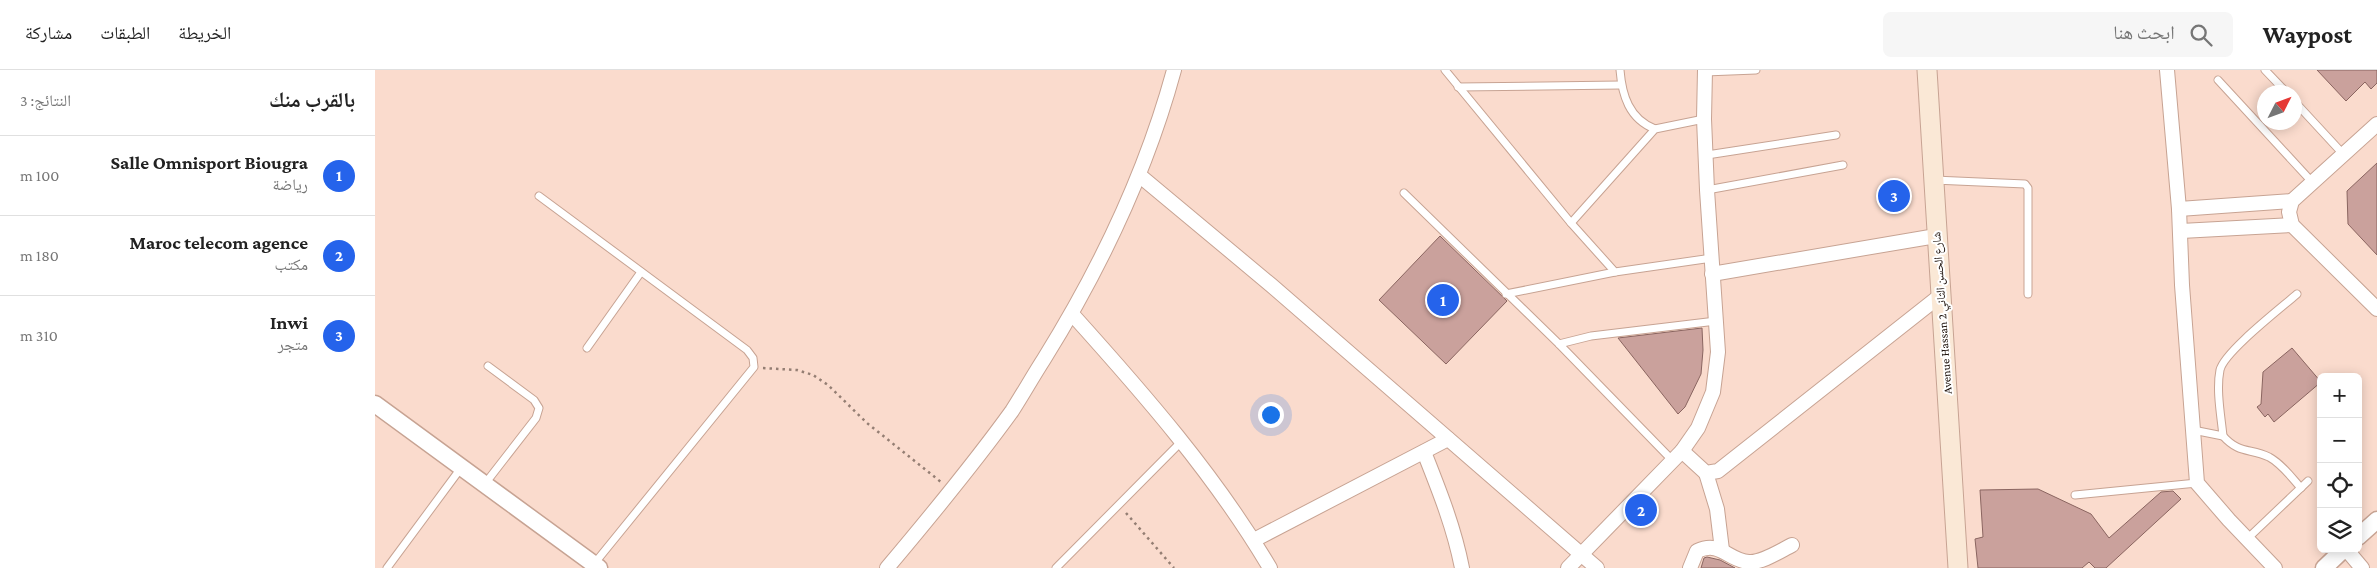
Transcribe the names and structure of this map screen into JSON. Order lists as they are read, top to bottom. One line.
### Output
{"streets":{"main road":["Avenue Hassan 2 شارع الحسن الثاني"]},"north":"top right","page":{"header":"Waypost","search":"ابحث هنا","nav":["الخريطة","الطبقات","مشاركة"],"heading":["بالقرب منك","النتائج: 3"],"list":[{"mark":"1","name":"Salle Omnisport Biougra","note":"رياضة","value":"100 m"},{"mark":"2","name":"Maroc telecom agence","note":"مكتب","value":"180 m"},{"mark":"3","name":"Inwi","note":"متجر","value":"310 m"}],"pins":["3","1","2"],"map_buttons":["+","−"]}}
